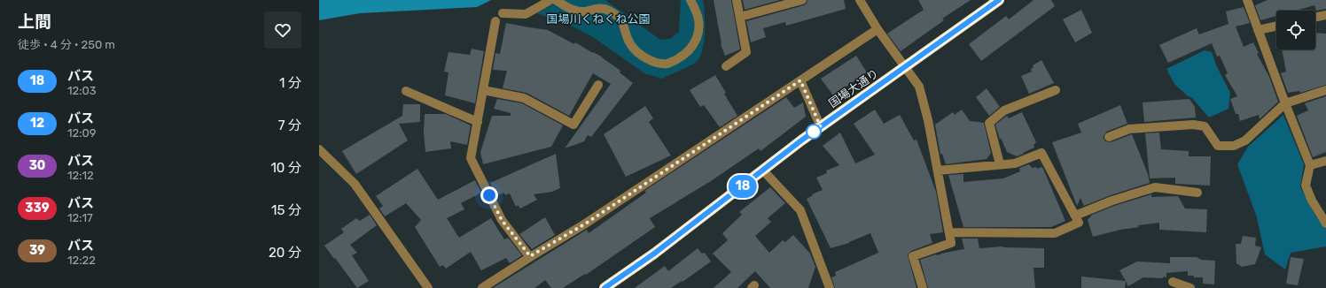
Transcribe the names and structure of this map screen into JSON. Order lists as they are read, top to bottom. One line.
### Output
{"streets":{"highway":["国場大通り"]},"parks":["国場川くねくね公園"],"lines":["bus line 18"],"page":{"heading":["上間","徒歩 · 4 分 · 250 m"],"on_map":"18","list":[{"mark":"18","name":"バス","note":"12:03","value":"1 分"},{"mark":"12","name":"バス","note":"12:09","value":"7 分"},{"mark":"30","name":"バス","note":"12:12","value":"10 分"},{"mark":"339","name":"バス","note":"12:17","value":"15 分"},{"mark":"39","name":"バス","note":"12:22","value":"20 分"}]}}
